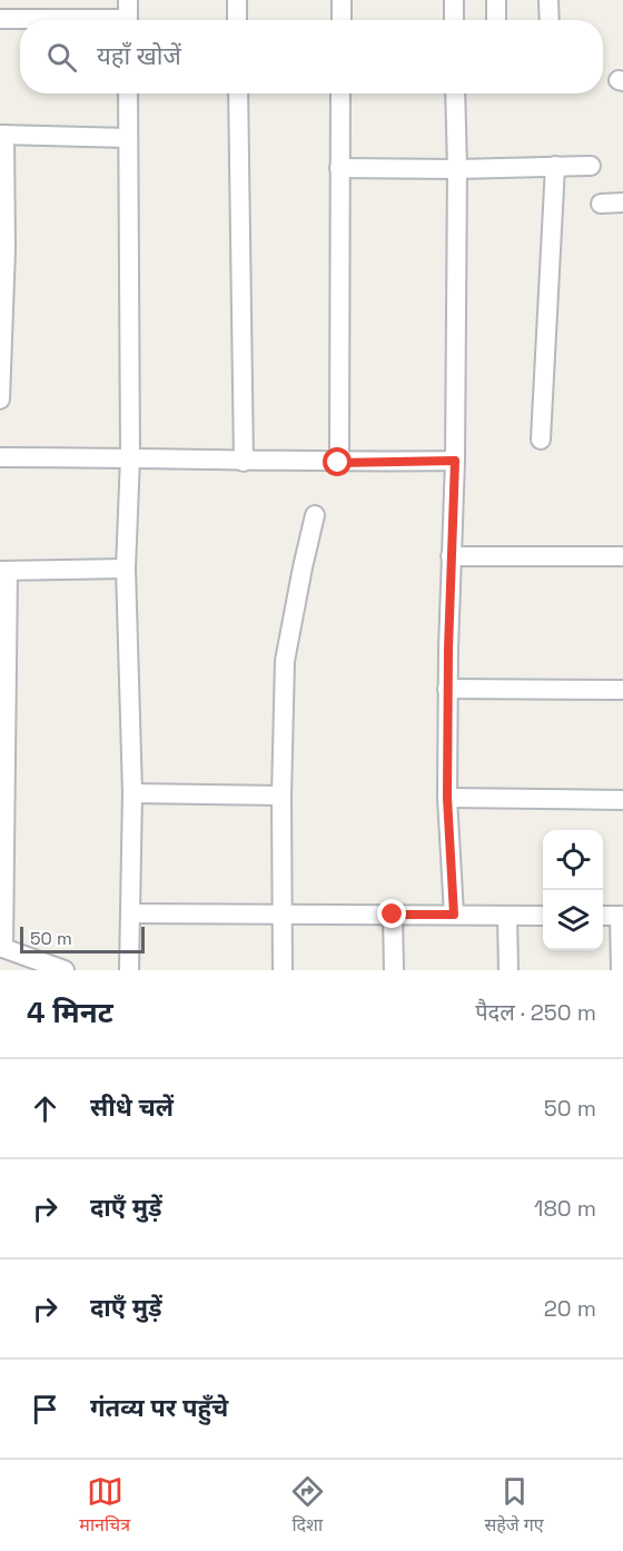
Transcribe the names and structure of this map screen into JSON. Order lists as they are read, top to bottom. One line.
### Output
{"scale_bar":"50 m","page":{"search":"यहाँ खोजें","scale":"50 m","heading":["4 मिनट","पैदल · 250 m"],"list":[["सीधे चलें","50 m"],["दाएँ मुड़ें","180 m"],["दाएँ मुड़ें","20 m"],"गंतव्य पर पहुँचे"],"nav":["मानचित्र","दिशा","सहेजे गए"]}}
